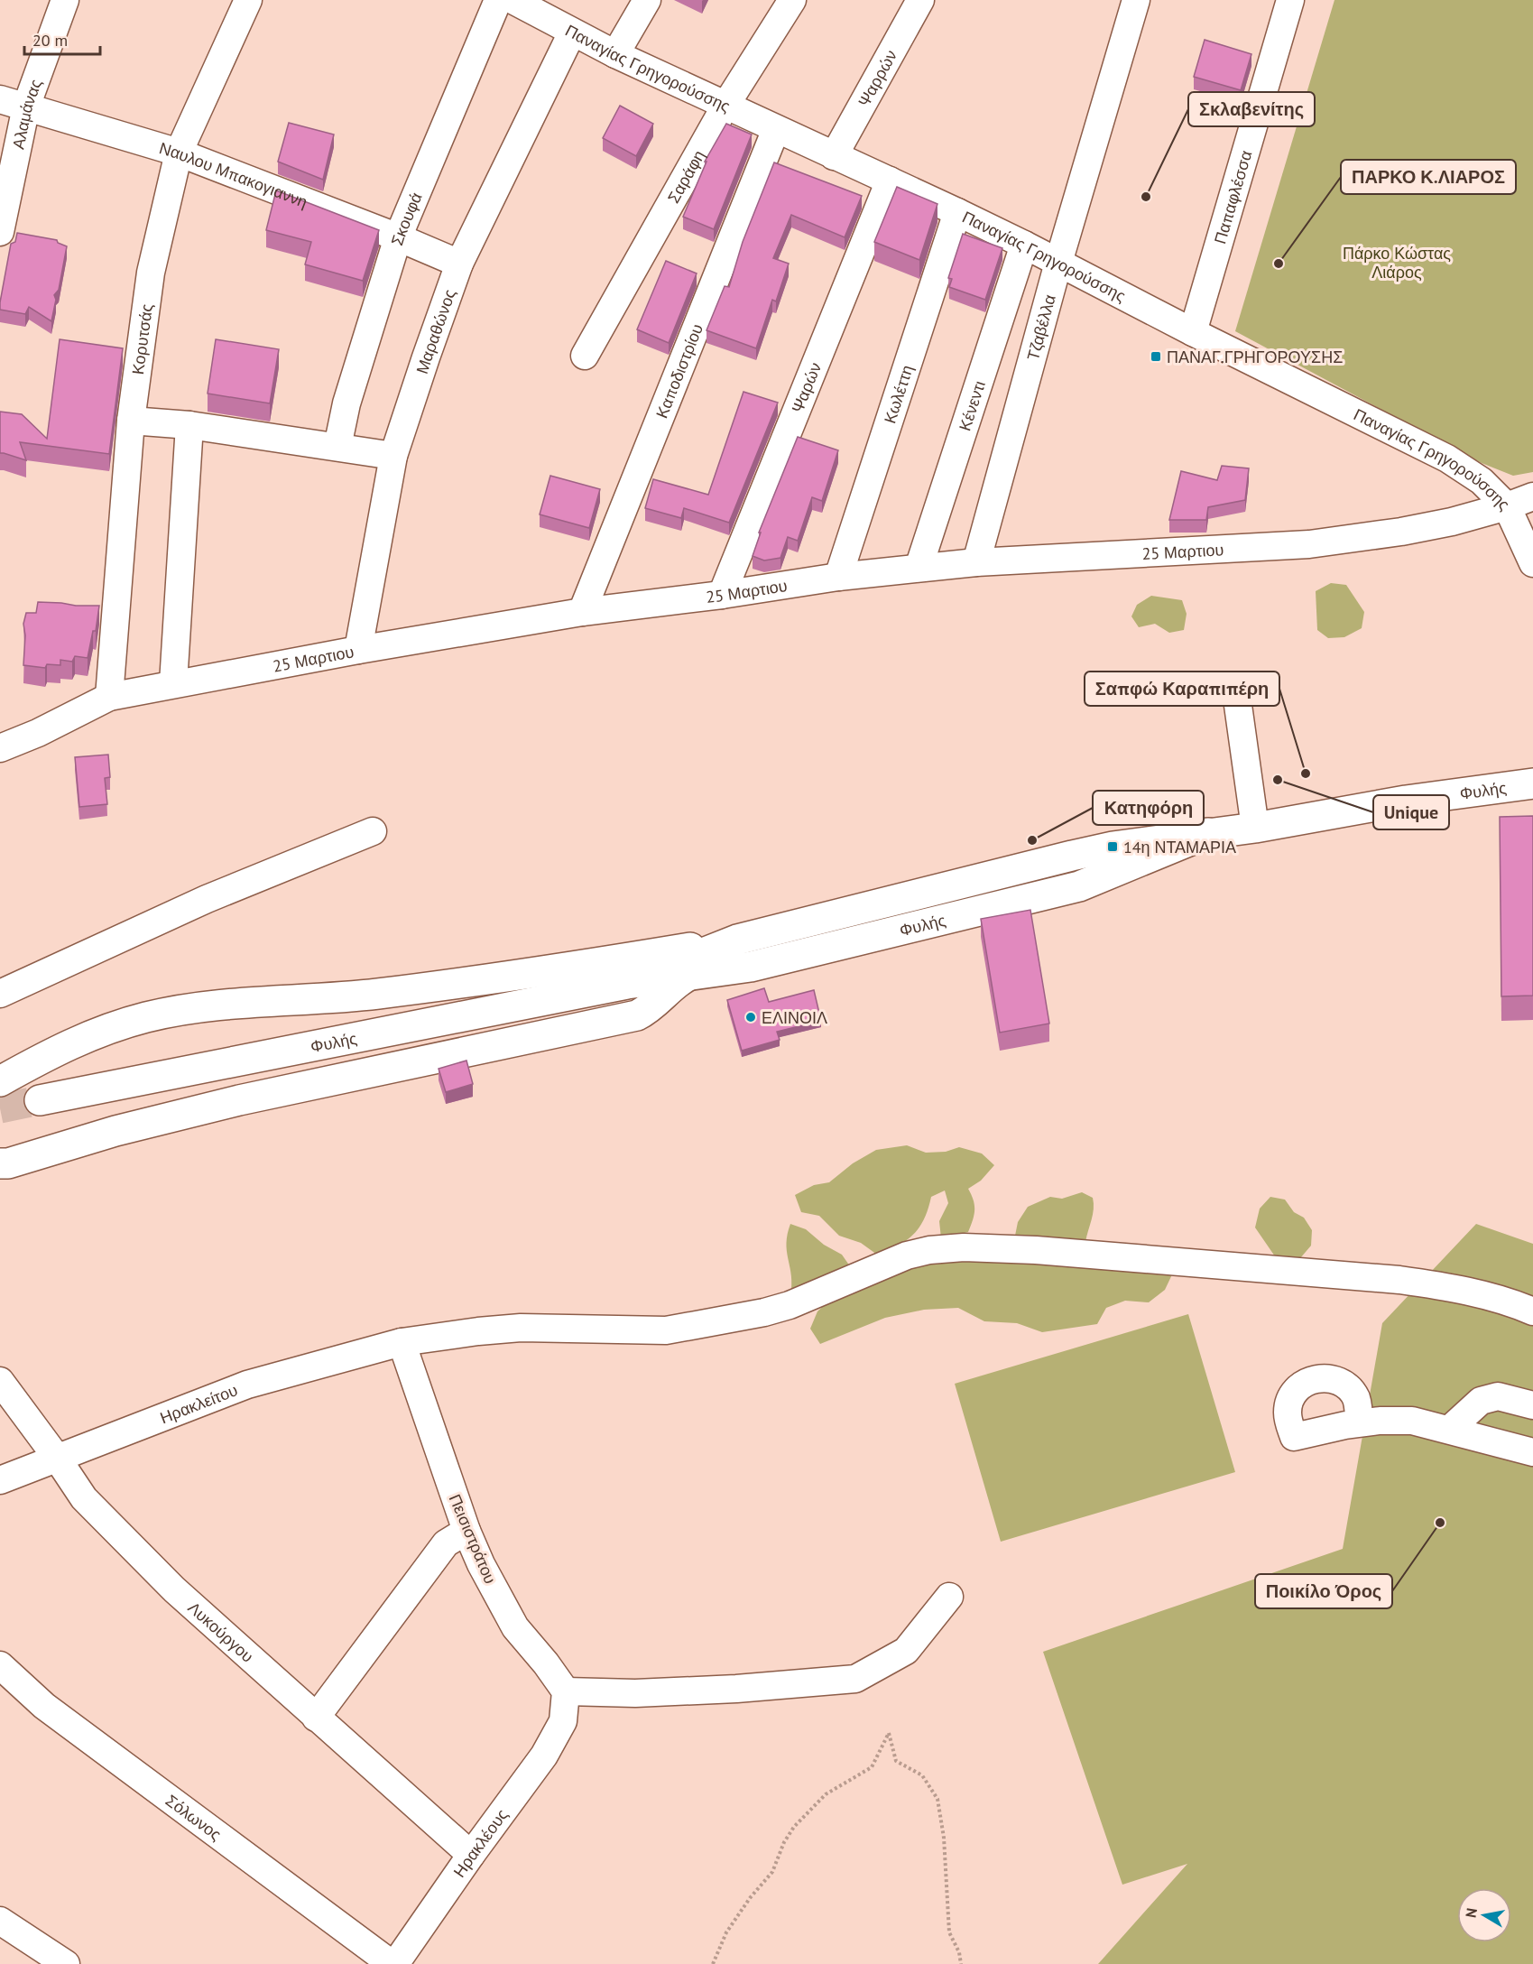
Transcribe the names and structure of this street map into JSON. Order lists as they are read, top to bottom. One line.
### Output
{"streets":{"main road":["Φυλής"],"street":["Παναγίας Γρηγορούσσης","Ψαρρών","Αλαμάνας","Ναυλου Μπακογιαννη","Σαράφη","Παπαφλέσσα","Σκουφά","Τζαβέλλα","Μαραθώνος","Κορυτσάς","Καποδιστρίου","Ψαρών","Κωλέττη","Κένεντι","25 Μαρτιου","Ηρακλείτου","Πεισιστράτου","Λυκούργου","Σόλωνος","Ηρακλέους"]},"crossings":[["Παναγίας Γρηγορούσσης","Ψαρρών"],["Παναγίας Γρηγορούσσης","Σαράφη"],["Παναγίας Γρηγορούσσης","Παπαφλέσσα"],["Παναγίας Γρηγορούσσης","Τζαβέλλα"],["Παναγίας Γρηγορούσσης","Μαραθώνος"],["Παναγίας Γρηγορούσσης","Καποδιστρίου"],["Παναγίας Γρηγορούσσης","Ψαρών"],["Παναγίας Γρηγορούσσης","Κωλέττη"],["Παναγίας Γρηγορούσσης","Κένεντι"],["Παναγίας Γρηγορούσσης","25 Μαρτιου"],["Αλαμάνας","Ναυλου Μπακογιαννη"],["Ναυλου Μπακογιαννη","Σκουφά"],["Ναυλου Μπακογιαννη","Μαραθώνος"],["Ναυλου Μπακογιαννη","Κορυτσάς"],["Τζαβέλλα","25 Μαρτιου"],["Μαραθώνος","25 Μαρτιου"],["Κορυτσάς","25 Μαρτιου"],["Καποδιστρίου","25 Μαρτιου"],["Ψαρών","25 Μαρτιου"],["Κωλέττη","25 Μαρτιου"],["Κένεντι","25 Μαρτιου"],["Ηρακλείτου","Πεισιστράτου"],["Ηρακλείτου","Λυκούργου"],["Πεισιστράτου","Ηρακλέους"],["Λυκούργου","Ηρακλέους"]],"parks":["Πάρκο Κώστας Λιάρος"],"places":{"other":["Σκλαβενίτης","ΠΑΡΚΟ Κ.ΛΙΑΡΟΣ","Σαπφώ Καραπιπέρη","Unique","Κατηφόρη","ΕΛΙΝΟΙΛ","Ποικίλο Όρος"],"transit":["ΠΑΝΑΓ.ΓΡΗΓΟΡΟΥΣΗΣ","14η ΝΤΑΜΑΡΙΑ"]},"scale_bar":"20 m","north":"left"}
